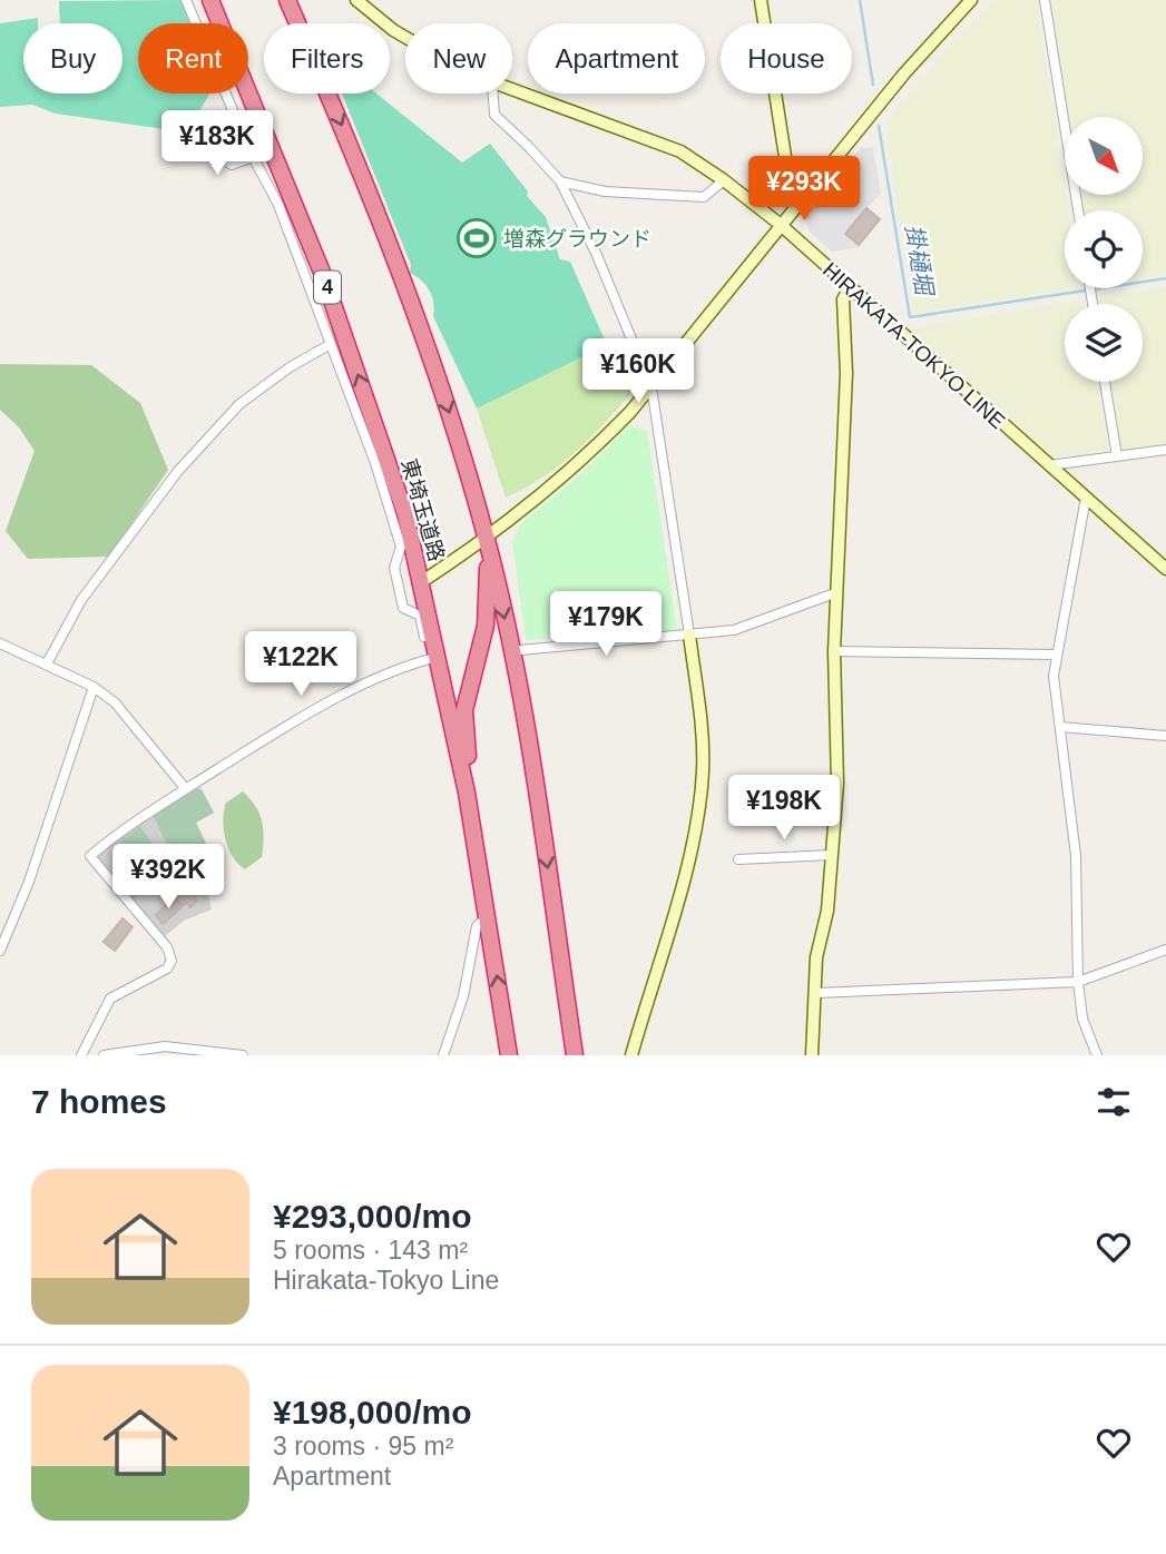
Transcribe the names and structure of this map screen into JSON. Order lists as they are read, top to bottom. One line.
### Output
{"streets":{"highway":["4","東埼玉道路"],"street":["HIRAKATA-TOKYO LINE"]},"water":["掛樋堀"],"places":{"sports":["増森グラウンド"]},"north":"bottom right","page":{"chip":["Buy","Rent","Filters","New","Apartment","House"],"price":["¥183K","¥293K","¥160K","¥179K","¥122K","¥198K","¥392K"],"heading":"7 homes","list":[{"name":"¥293,000/mo","note":"5 rooms · 143 m² · Hirakata-Tokyo Line"},{"name":"¥198,000/mo","note":"3 rooms · 95 m² · Apartment"}]}}
